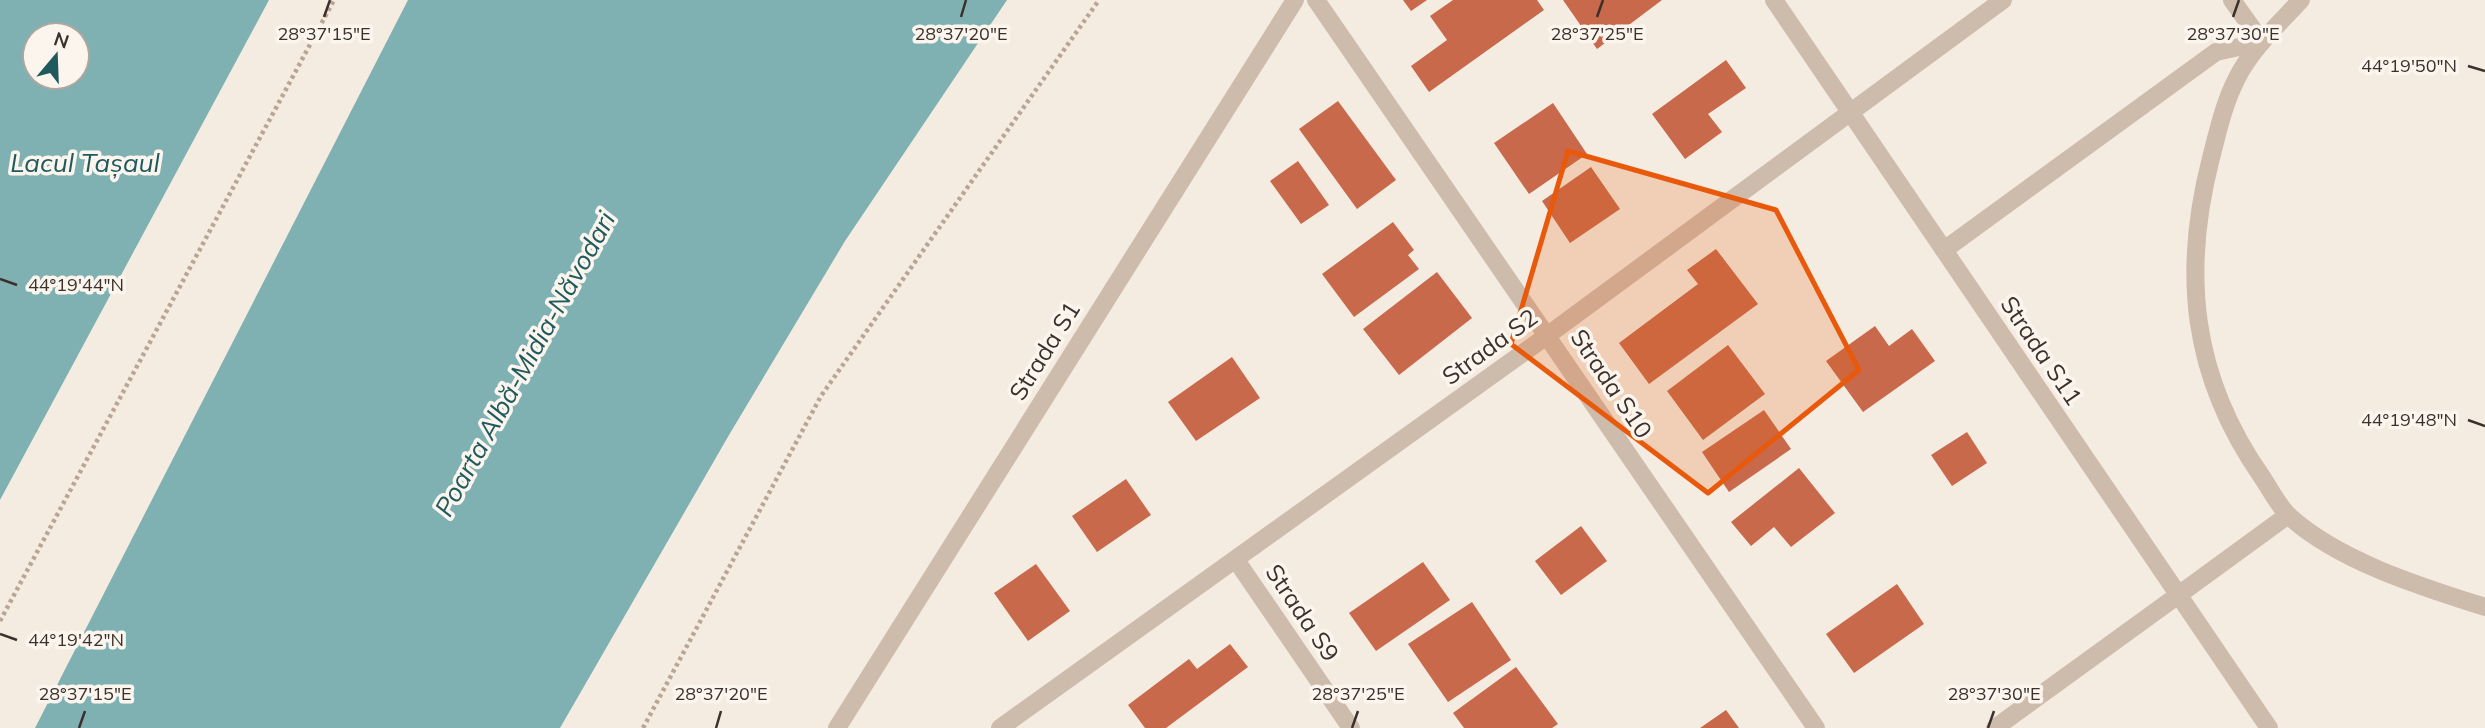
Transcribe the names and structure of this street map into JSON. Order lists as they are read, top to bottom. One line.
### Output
{"streets":{"street":["Strada S2","Strada S1","Strada S11","Strada S10","Strada S9"]},"crossings":[["Strada S2","Strada S11"],["Strada S2","Strada S10"],["Strada S2","Strada S9"]],"water":["Lacul Tașaul","Poarta Albă-Midia-Năvodari"],"north":"top","coordinates":["28°37'15\"E","28°37'20\"E","28°37'25\"E","28°37'30\"E","44°19'50\"N","44°19'44\"N","44°19'48\"N","44°19'42\"N"]}
